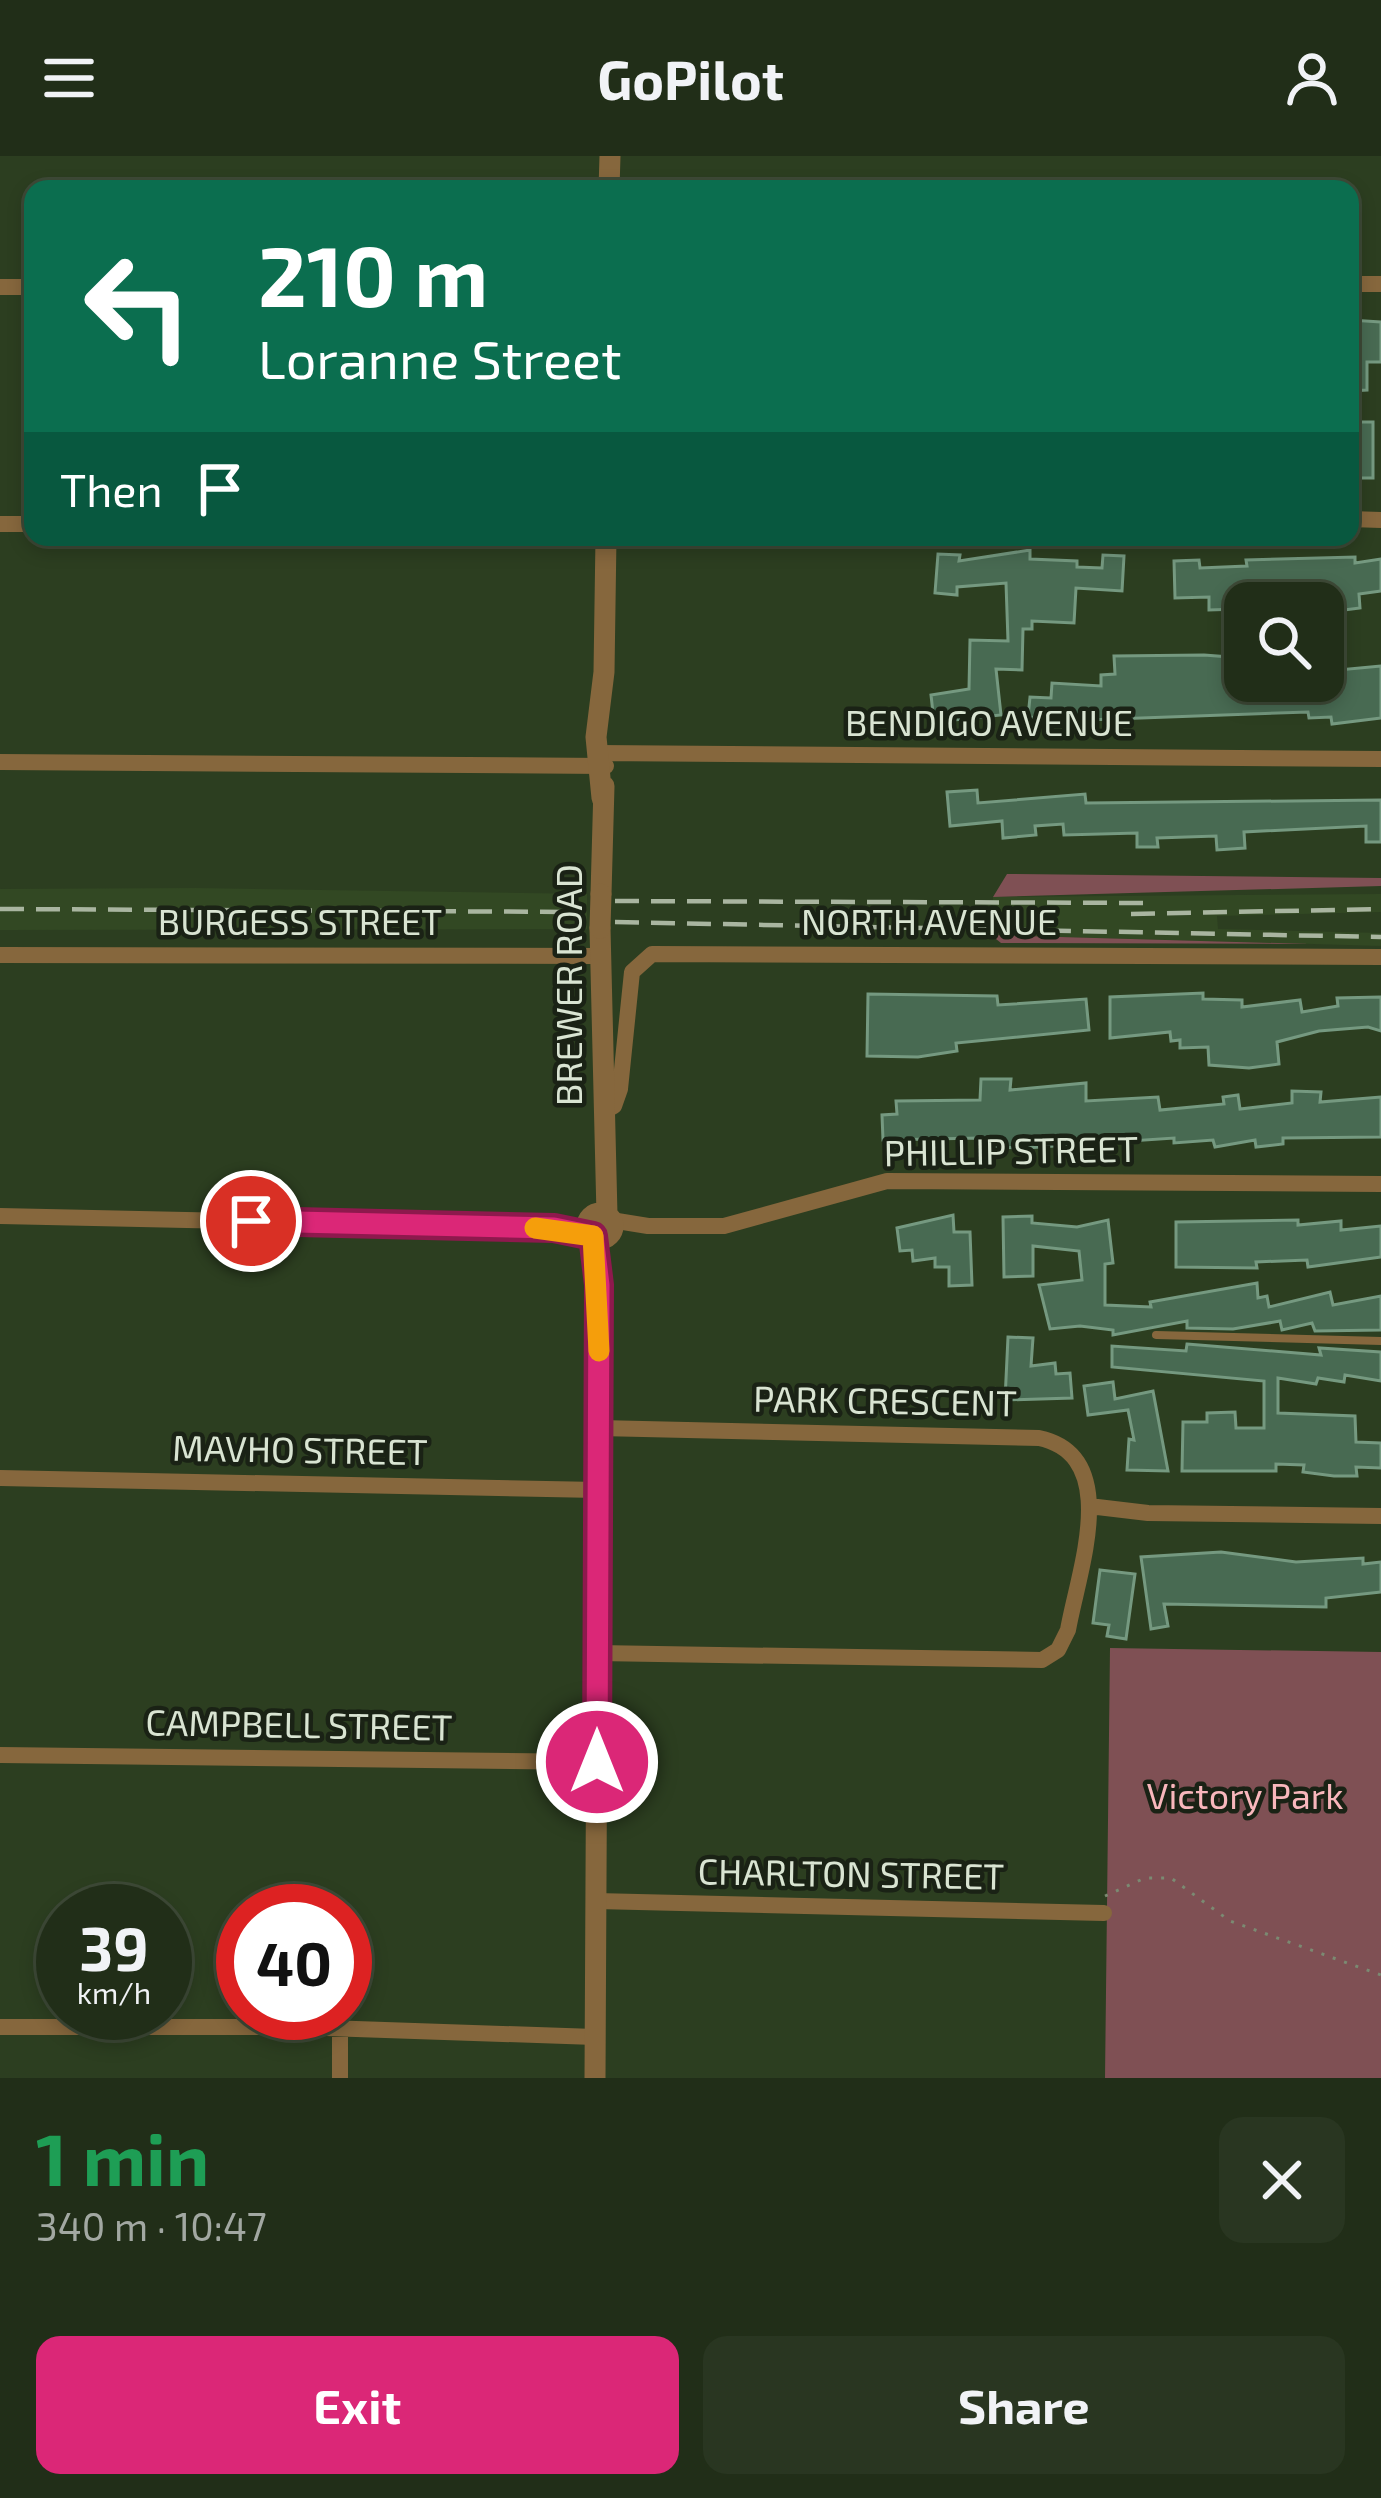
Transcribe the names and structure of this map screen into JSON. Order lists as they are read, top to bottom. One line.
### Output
{"streets":{"street":["BENDIGO AVENUE","BURGESS STREET","NORTH AVENUE","BREWER ROAD","PHILLIP STREET","PARK CRESCENT","MAVHO STREET","CAMPBELL STREET","CHARLTON STREET"]},"crossings":[["BENDIGO AVENUE","BREWER ROAD"],["BURGESS STREET","BREWER ROAD"],["NORTH AVENUE","BREWER ROAD"],["BREWER ROAD","PHILLIP STREET"],["BREWER ROAD","PARK CRESCENT"],["BREWER ROAD","MAVHO STREET"],["BREWER ROAD","CAMPBELL STREET"],["BREWER ROAD","CHARLTON STREET"]],"parks":["Victory Park"],"page":{"header":"GoPilot","turn":["210 m","Loranne Street"],"then":"Then","speed":"39 km/h","limit":"40","heading":["1 min","340 m · 10:47"],"buttons":["Exit","Share"]}}
